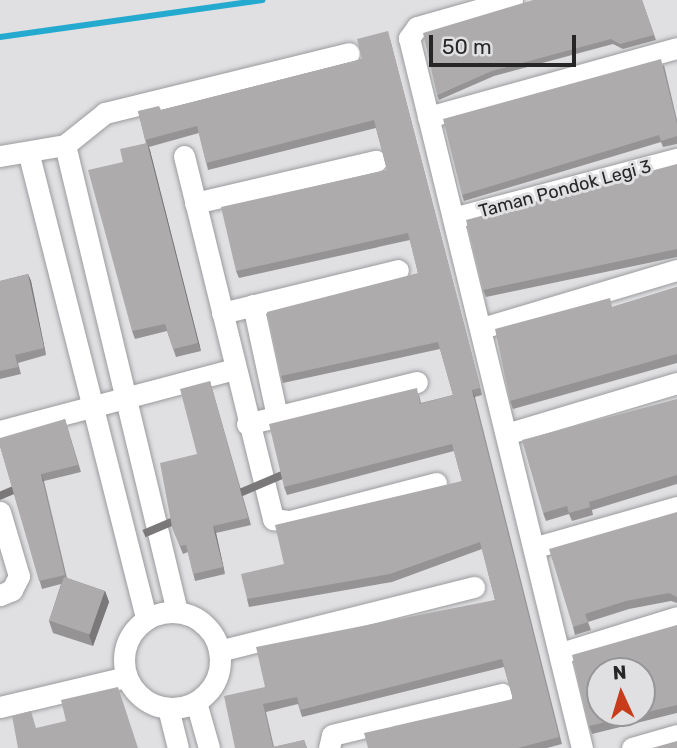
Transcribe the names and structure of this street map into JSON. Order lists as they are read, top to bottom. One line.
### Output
{"streets":{"street":["Taman Pondok Legi 3"]},"scale_bar":"50 m","north":"top"}
